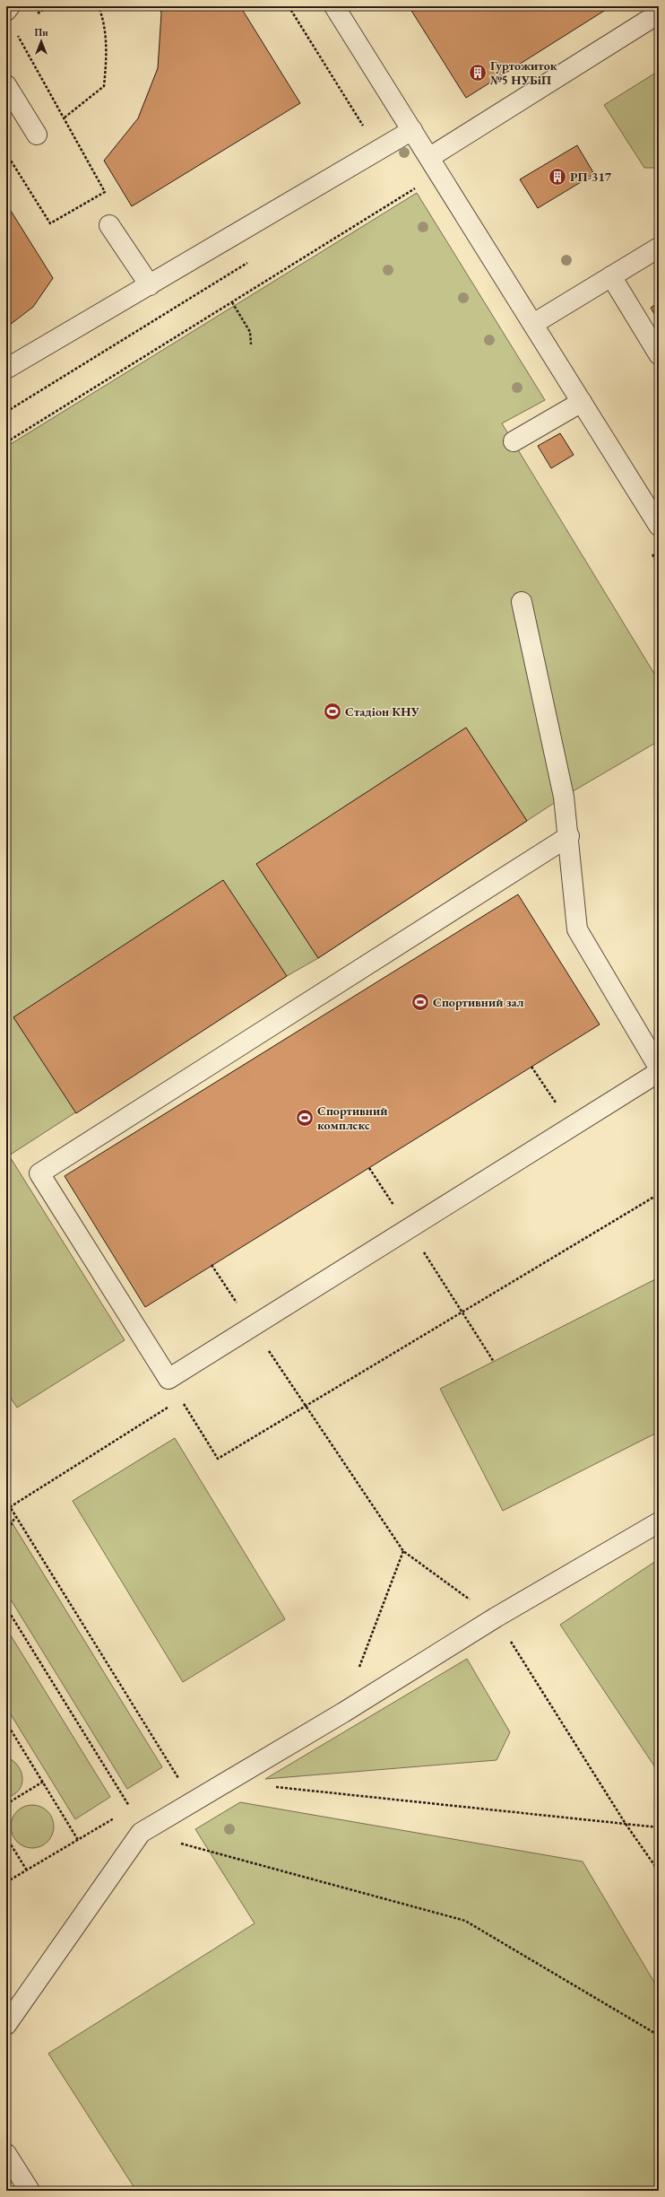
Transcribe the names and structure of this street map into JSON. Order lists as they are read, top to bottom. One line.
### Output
{"places":{"building":["Гуртожиток №5 НУБіП","РП-317"],"sports":["Стадіон КНУ","Спортивний зал","Спортивний комплекс"]},"north":"top"}
